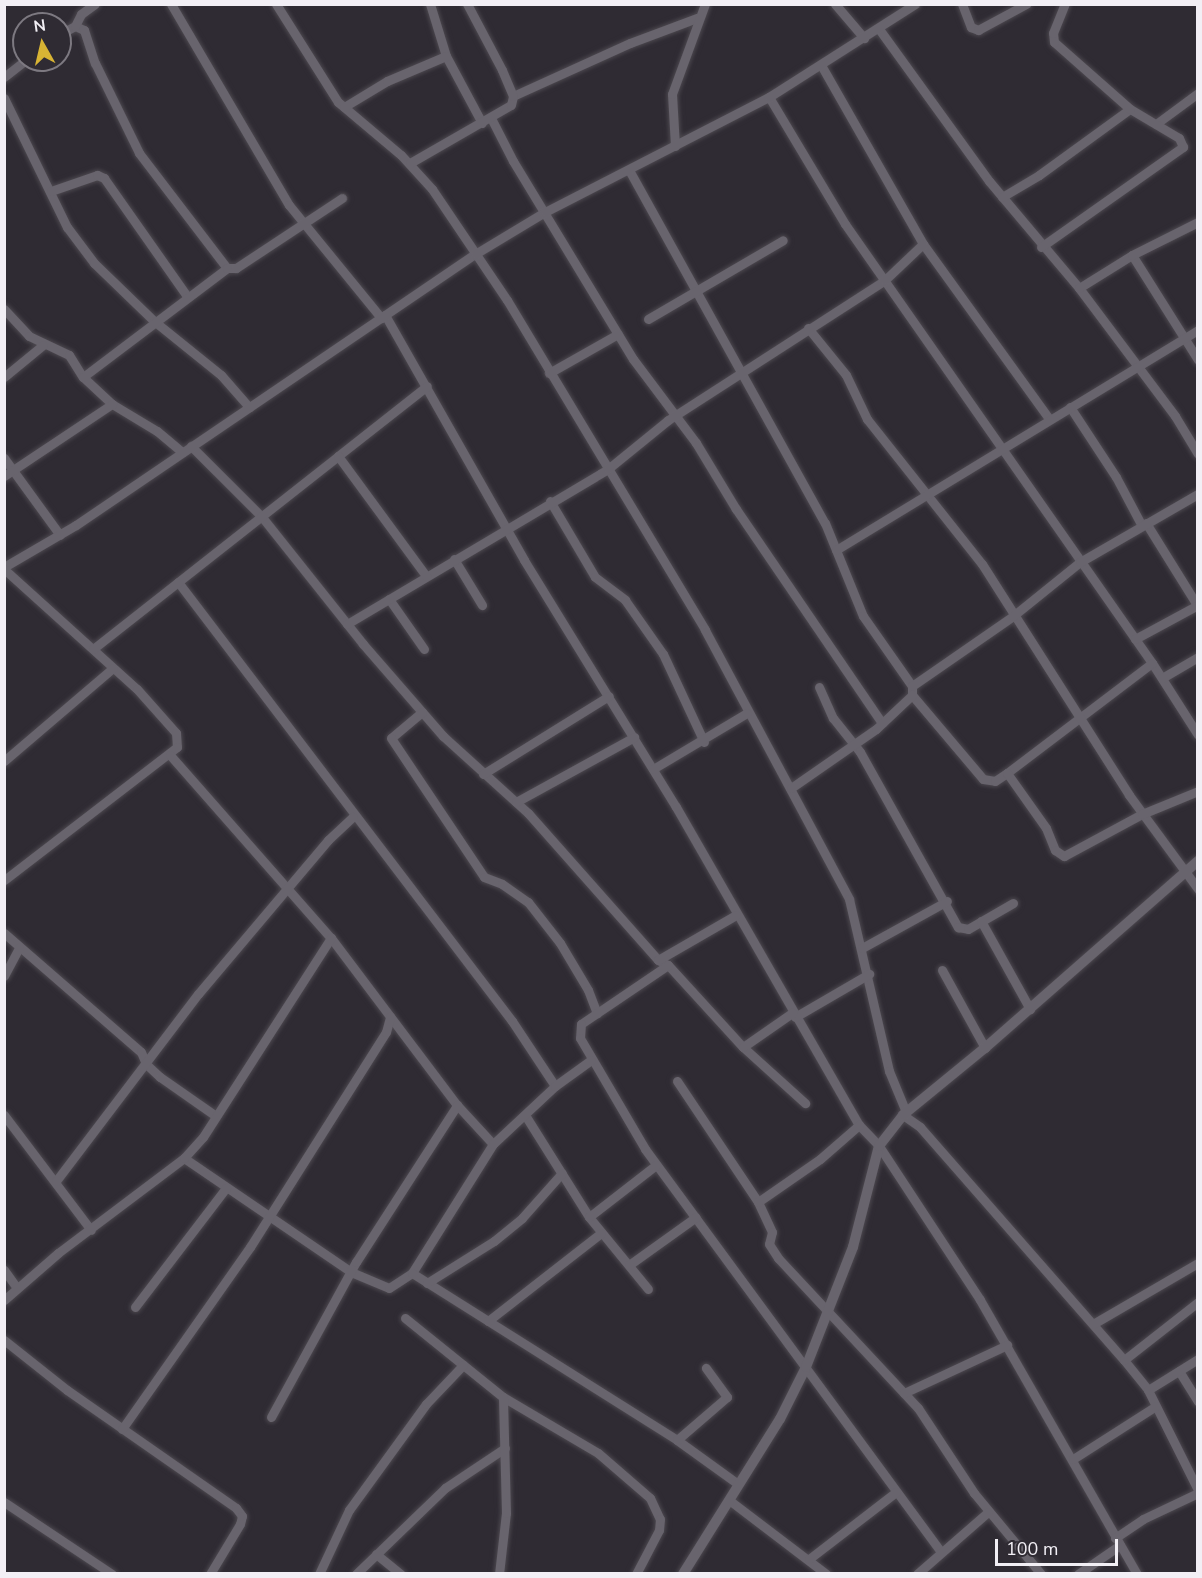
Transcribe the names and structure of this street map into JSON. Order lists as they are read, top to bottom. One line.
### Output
{"scale_bar":"100 m","north":"top"}
